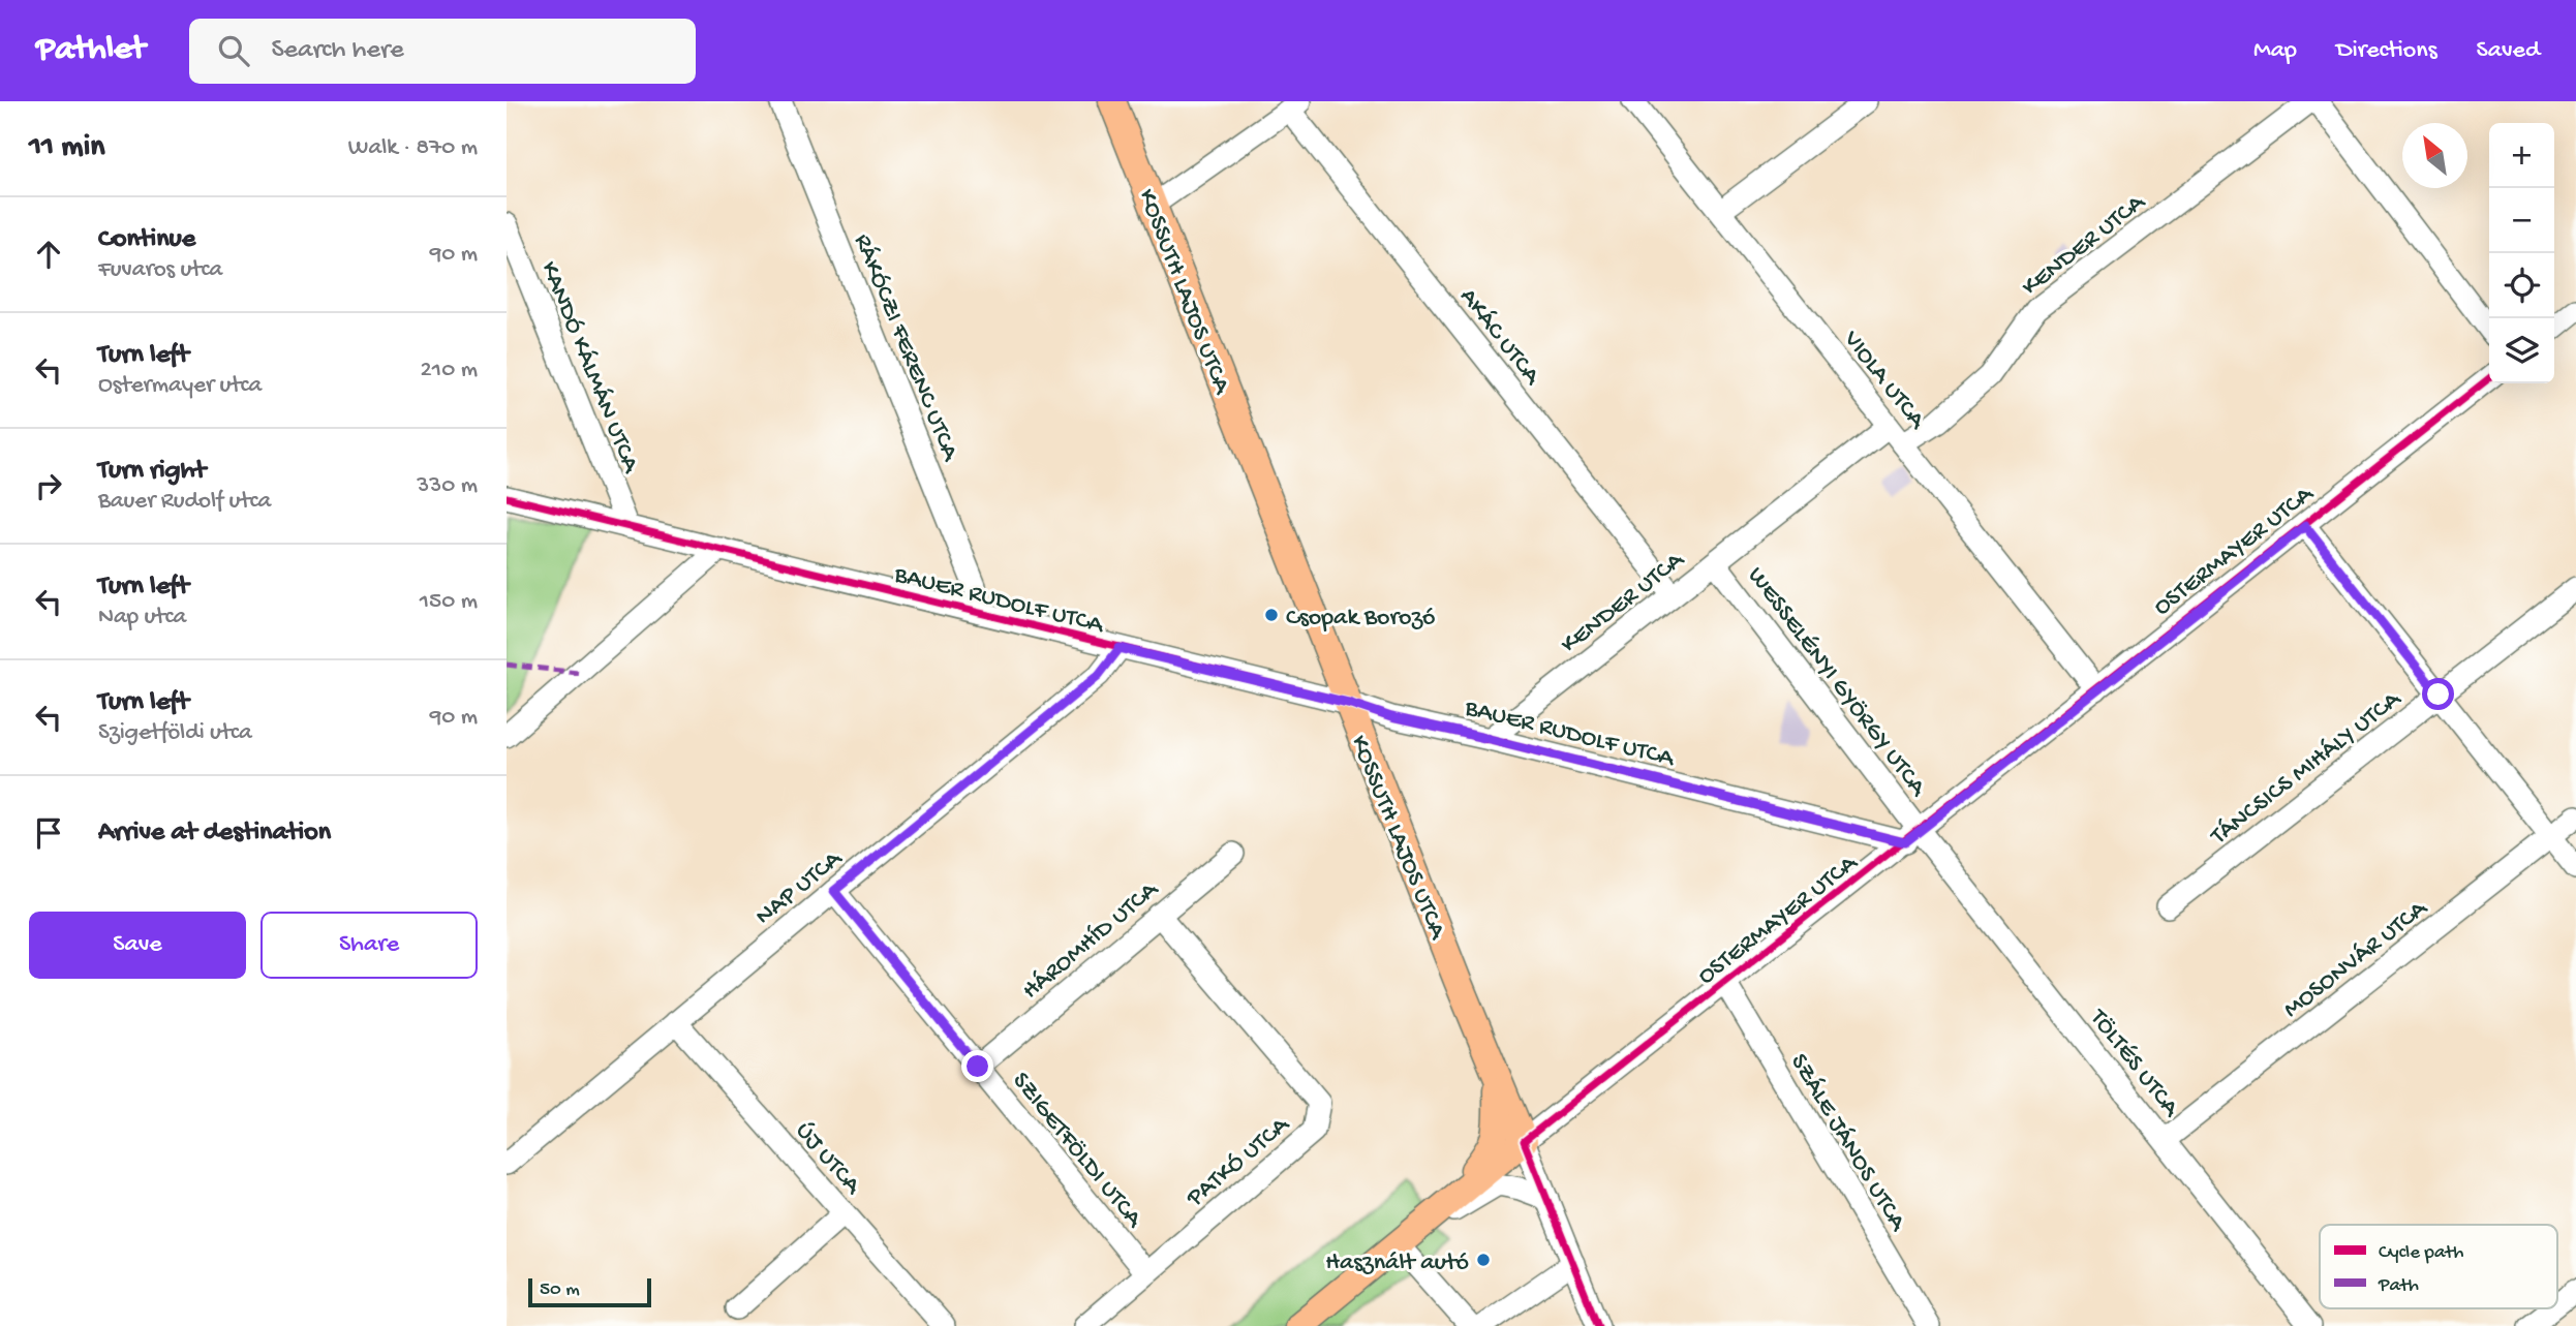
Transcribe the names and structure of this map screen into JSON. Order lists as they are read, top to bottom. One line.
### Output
{"streets":{"main road":["KOSSUTH LAJOS UTCA"],"street":["KENDER UTCA","AKÁC UTCA","RÁKÓCZI FERENC UTCA","KANDÓ KÁLMÁN UTCA","VIOLA UTCA","OSTERMAYER UTCA","BAUER RUDOLF UTCA","WESSELÉNYI GYÖRGY UTCA","TÁNCSICS MIHÁLY UTCA","NAP UTCA","HÁROMHÍD UTCA","MOSONVÁR UTCA","TÖLTÉS UTCA","SZÁLE JÁNOS UTCA","SZIGETFÖLDI UTCA","ÚJ UTCA","PATKÓ UTCA"]},"crossings":[["KENDER UTCA","AKÁC UTCA"],["KENDER UTCA","VIOLA UTCA"],["KENDER UTCA","BAUER RUDOLF UTCA"],["KENDER UTCA","WESSELÉNYI GYÖRGY UTCA"],["KOSSUTH LAJOS UTCA","OSTERMAYER UTCA"],["KOSSUTH LAJOS UTCA","BAUER RUDOLF UTCA"],["RÁKÓCZI FERENC UTCA","BAUER RUDOLF UTCA"],["KANDÓ KÁLMÁN UTCA","BAUER RUDOLF UTCA"],["VIOLA UTCA","OSTERMAYER UTCA"],["OSTERMAYER UTCA","BAUER RUDOLF UTCA"],["OSTERMAYER UTCA","WESSELÉNYI GYÖRGY UTCA"],["OSTERMAYER UTCA","TÖLTÉS UTCA"],["OSTERMAYER UTCA","SZÁLE JÁNOS UTCA"],["BAUER RUDOLF UTCA","WESSELÉNYI GYÖRGY UTCA"],["BAUER RUDOLF UTCA","NAP UTCA"],["BAUER RUDOLF UTCA","TÖLTÉS UTCA"],["WESSELÉNYI GYÖRGY UTCA","TÖLTÉS UTCA"],["NAP UTCA","SZIGETFÖLDI UTCA"],["NAP UTCA","ÚJ UTCA"],["HÁROMHÍD UTCA","SZIGETFÖLDI UTCA"],["HÁROMHÍD UTCA","PATKÓ UTCA"],["MOSONVÁR UTCA","TÖLTÉS UTCA"],["SZIGETFÖLDI UTCA","PATKÓ UTCA"]],"places":["Csopak Borozó","Használt autó"],"legend":["Cycle path","Path"],"scale_bar":"50 m","north":"top left","page":{"header":"Pathlet","search":"Search here","nav":["Map","Directions","Saved"],"heading":["11 min","Walk · 870 m"],"map_buttons":["+","−"],"list":[["Continue","Fuvaros utca","90 m"],["Turn left","Ostermayer utca","210 m"],["Turn right","Bauer Rudolf utca","330 m"],["Turn left","Nap utca","150 m"],["Turn left","Szigetföldi utca","90 m"],"Arrive at destination"],"buttons":["Save","Share"],"scale":"50 m"}}
